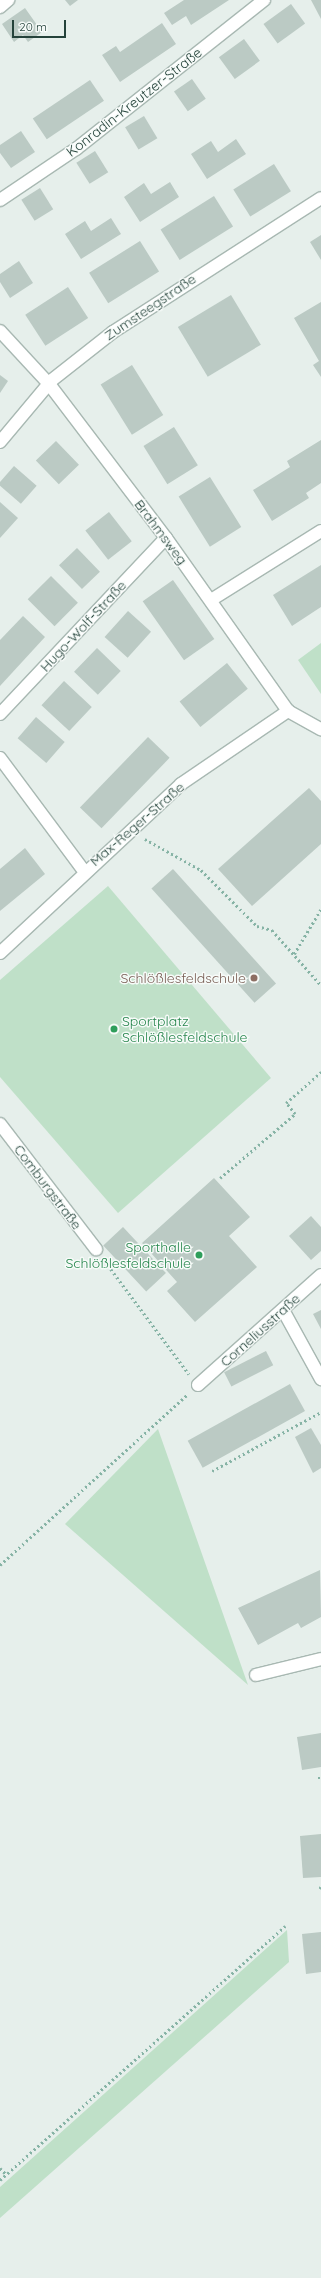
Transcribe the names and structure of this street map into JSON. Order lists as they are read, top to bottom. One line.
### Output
{"streets":{"street":["Konradin-Kreutzer-Straße","Zumsteegstraße","Brahmsweg","Hugo-Wolf-Straße","Max-Reger-Straße","Comburgstraße","Corneliusstraße"]},"crossings":[["Zumsteegstraße","Brahmsweg"],["Brahmsweg","Hugo-Wolf-Straße"],["Brahmsweg","Max-Reger-Straße"]],"places":["Schlößlesfeldschule","Sportplatz Schlößlesfeldschule","Sporthalle Schlößlesfeldschule"],"scale_bar":"20 m"}
